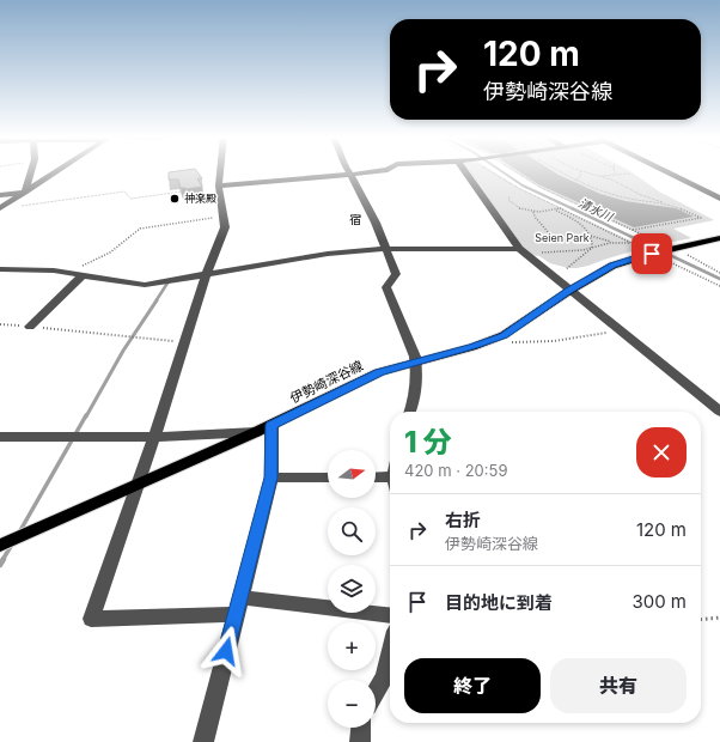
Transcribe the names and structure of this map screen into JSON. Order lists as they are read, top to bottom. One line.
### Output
{"streets":{"main road":["伊勢崎深谷線"]},"districts":["宿"],"water":["清水川"],"parks":["Seien Park"],"places":["神楽殿"],"north":"right","page":{"turn":["120 m","伊勢崎深谷線"],"heading":["1 分","420 m · 20:59"],"map_buttons":["+","−"],"list":[{"name":"右折","note":"伊勢崎深谷線","value":"120 m"},{"name":"目的地に到着","value":"300 m"}],"buttons":["終了","共有"]}}
